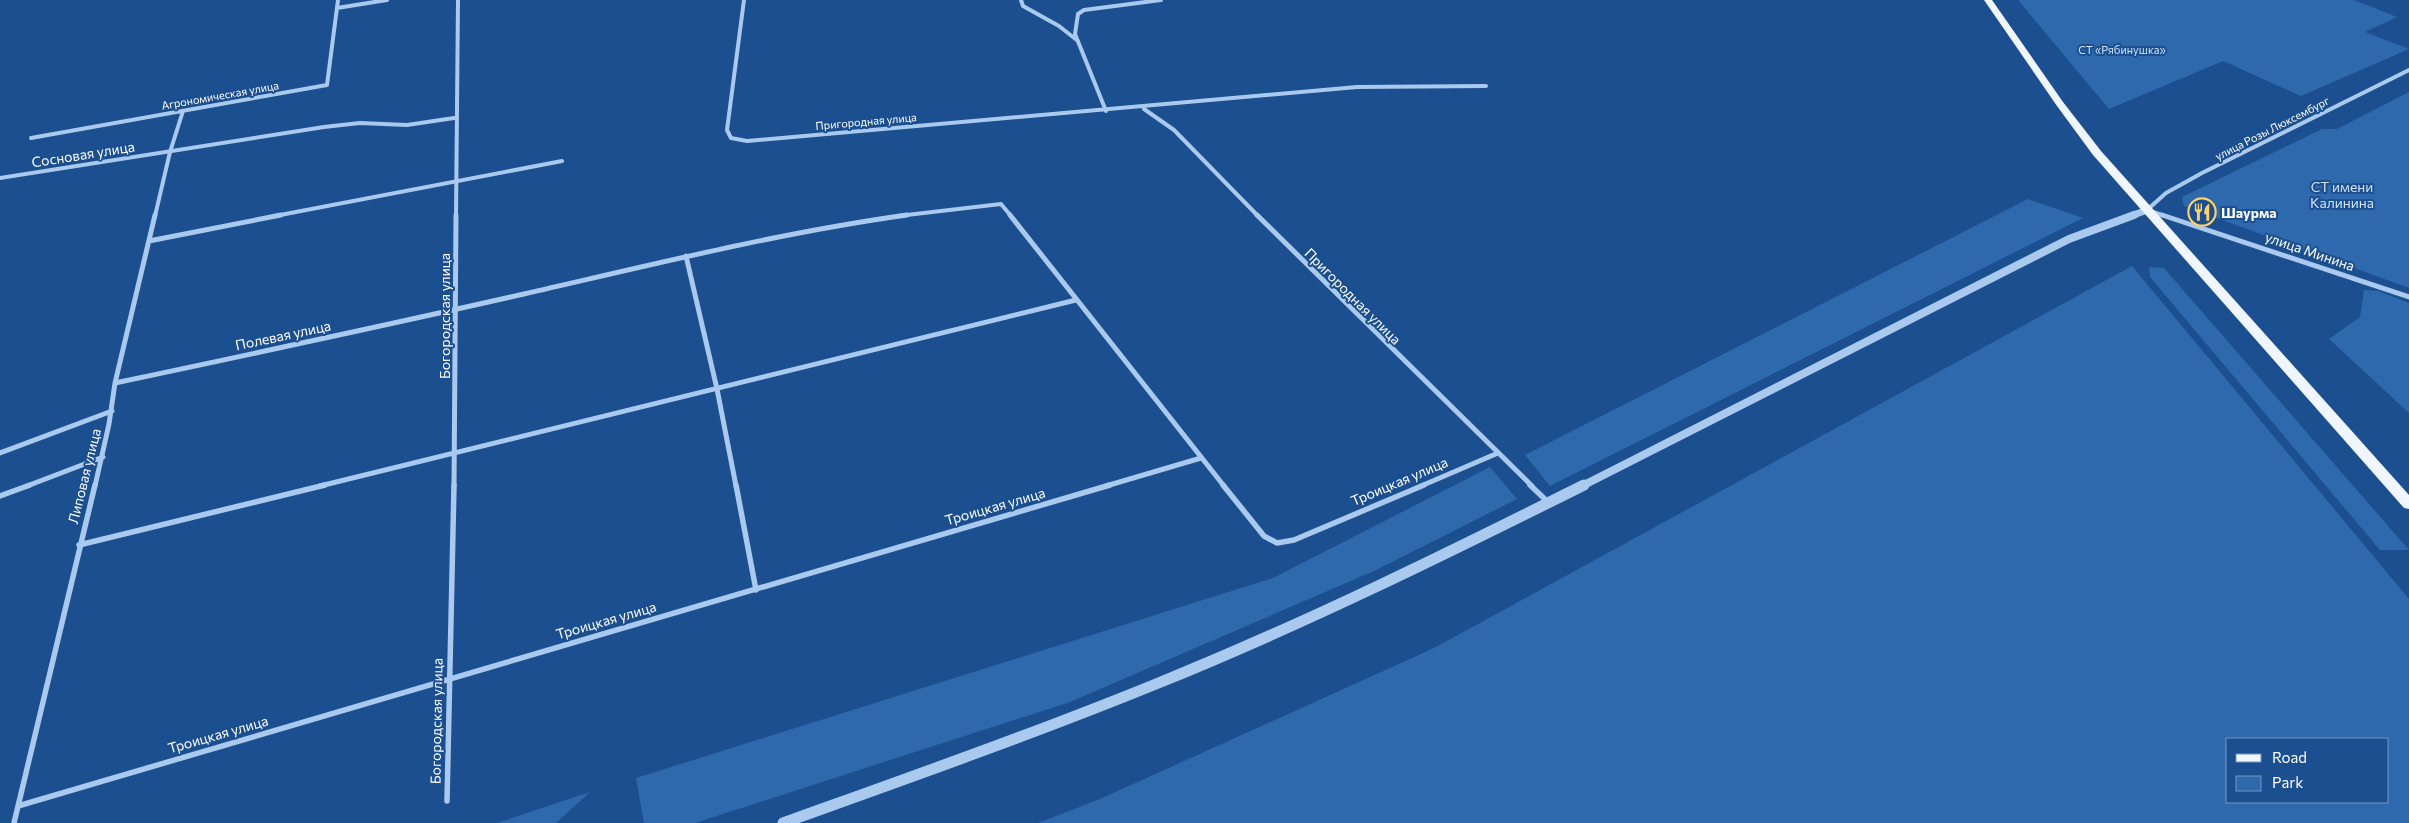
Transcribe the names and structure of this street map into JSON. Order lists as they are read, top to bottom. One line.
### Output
{"streets":{"street":["Агрономическая улица","Пригородная улица","улица Розы Люксембург","Сосновая улица","улица Минина","Богородская улица","Полевая улица","Липовая улица","Троицкая улица"]},"crossings":[["Агрономическая улица","Липовая улица"],["Пригородная улица","Троицкая улица"],["улица Розы Люксембург","улица Минина"],["Сосновая улица","Липовая улица"],["Богородская улица","Полевая улица"],["Богородская улица","Троицкая улица"],["Полевая улица","Липовая улица"],["Полевая улица","Троицкая улица"],["Липовая улица","Троицкая улица"]],"parks":["СТ «Рябинушка»","СТ имени Калинина"],"places":{"restaurant":["Шаурма"]},"legend":["Road","Park"]}
